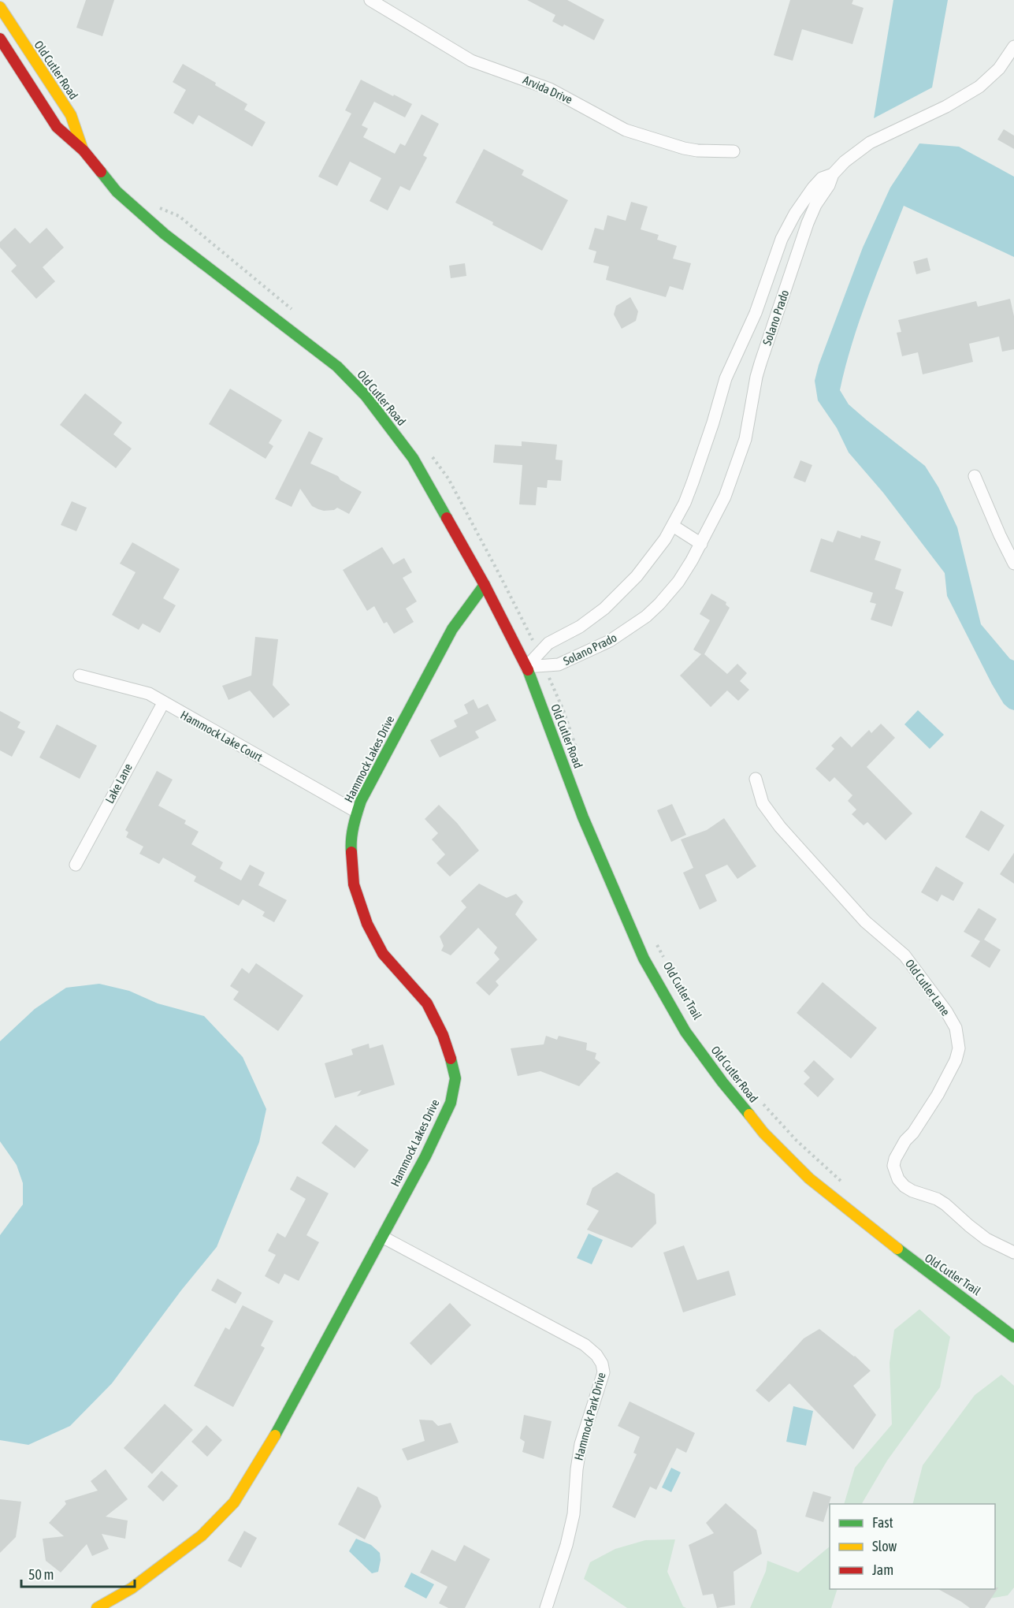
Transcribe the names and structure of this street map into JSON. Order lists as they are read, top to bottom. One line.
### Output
{"streets":{"main road":["Old Cutler Road","Hammock Lakes Drive"],"street":["Arvida Drive","Solano Prado","Hammock Lake Court","Lake Lane","Old Cutler Lane","Hammock Park Drive"],"path":["Old Cutler Trail"]},"crossings":[["Old Cutler Road","Solano Prado"],["Old Cutler Road","Hammock Lakes Drive"],["Hammock Lake Court","Hammock Lakes Drive"],["Hammock Lake Court","Lake Lane"],["Hammock Lakes Drive","Hammock Park Drive"]],"legend":["Fast","Slow","Jam"],"scale_bar":"50 m"}
